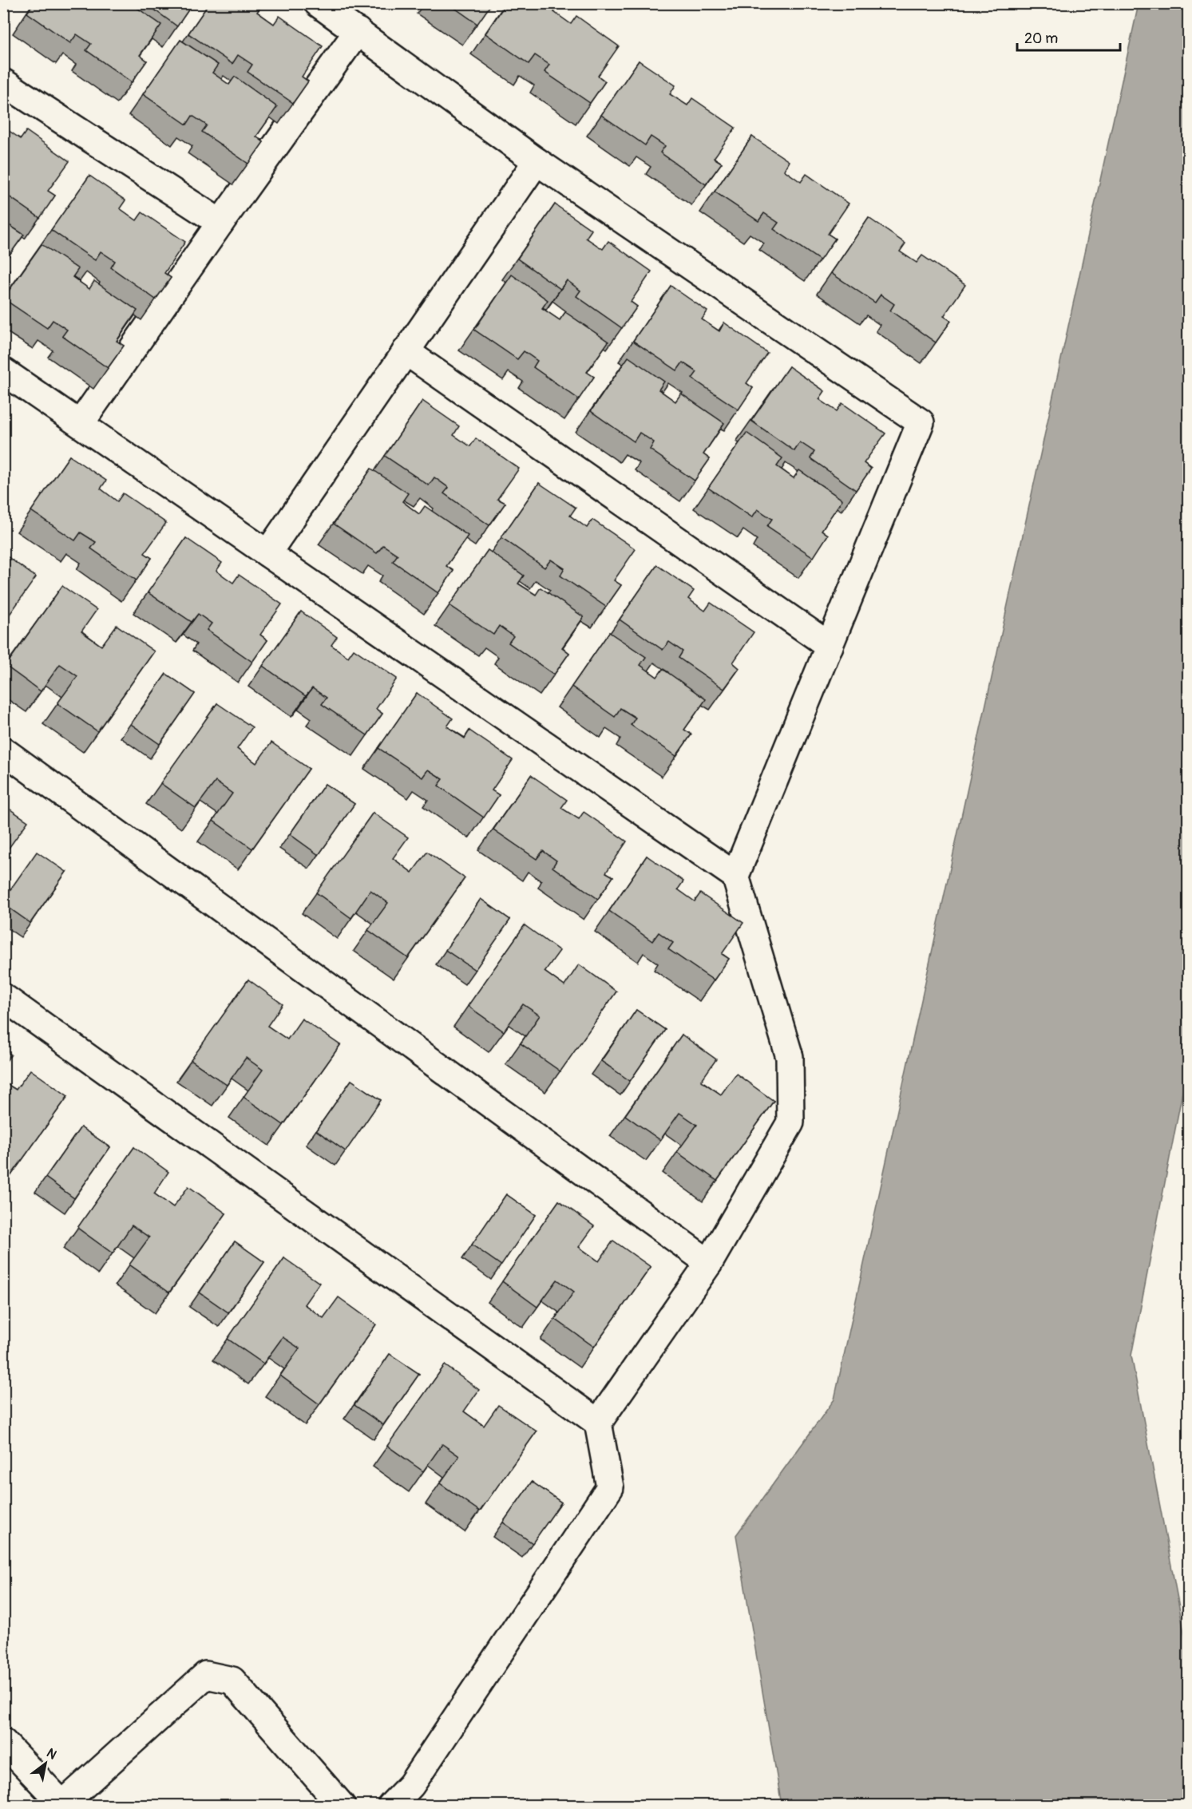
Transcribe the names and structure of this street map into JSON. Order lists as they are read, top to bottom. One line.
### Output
{"scale_bar":"20 m","north":"top right"}
